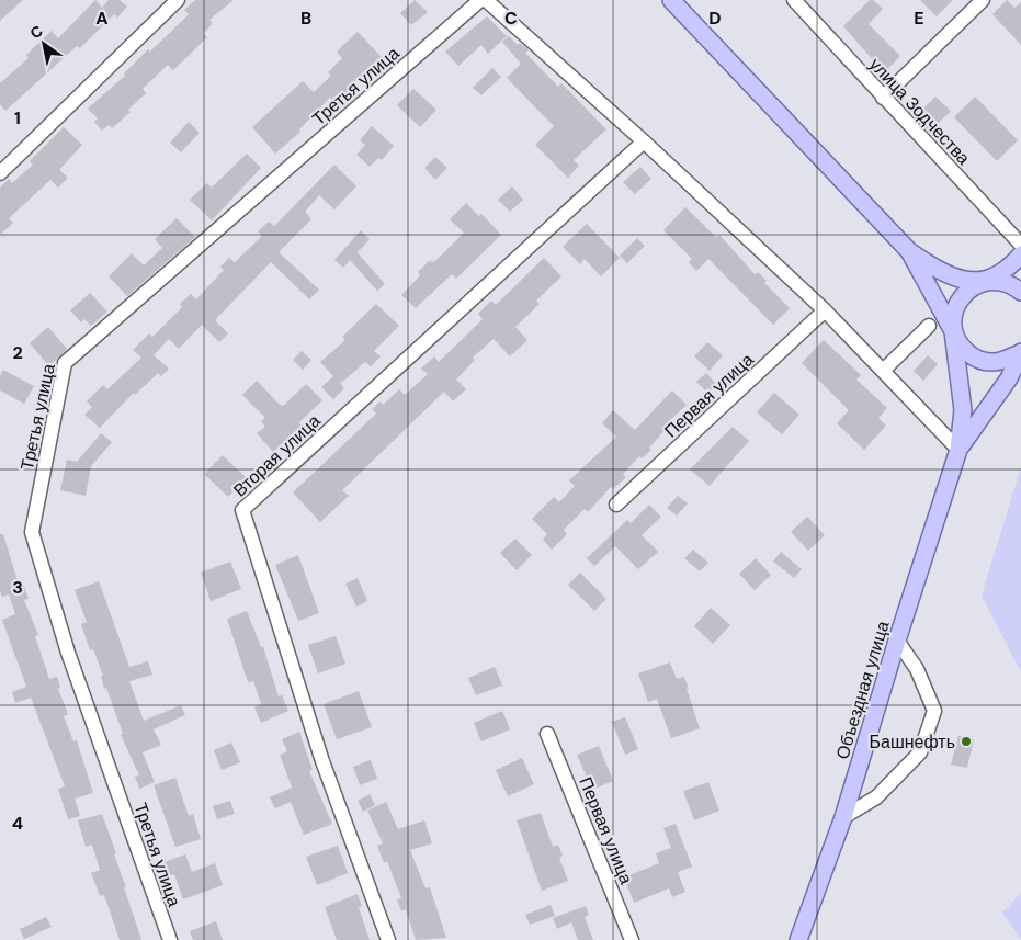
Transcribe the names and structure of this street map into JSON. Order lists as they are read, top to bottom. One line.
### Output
{"streets":{"main road":["Объездная улица"],"street":["Третья улица","улица Зодчества","Первая улица","Вторая улица"]},"places":["Башнефть"],"north":"top left","grid":{"columns":["A","B","C","D","E"],"rows":["1","2","3","4"]}}
